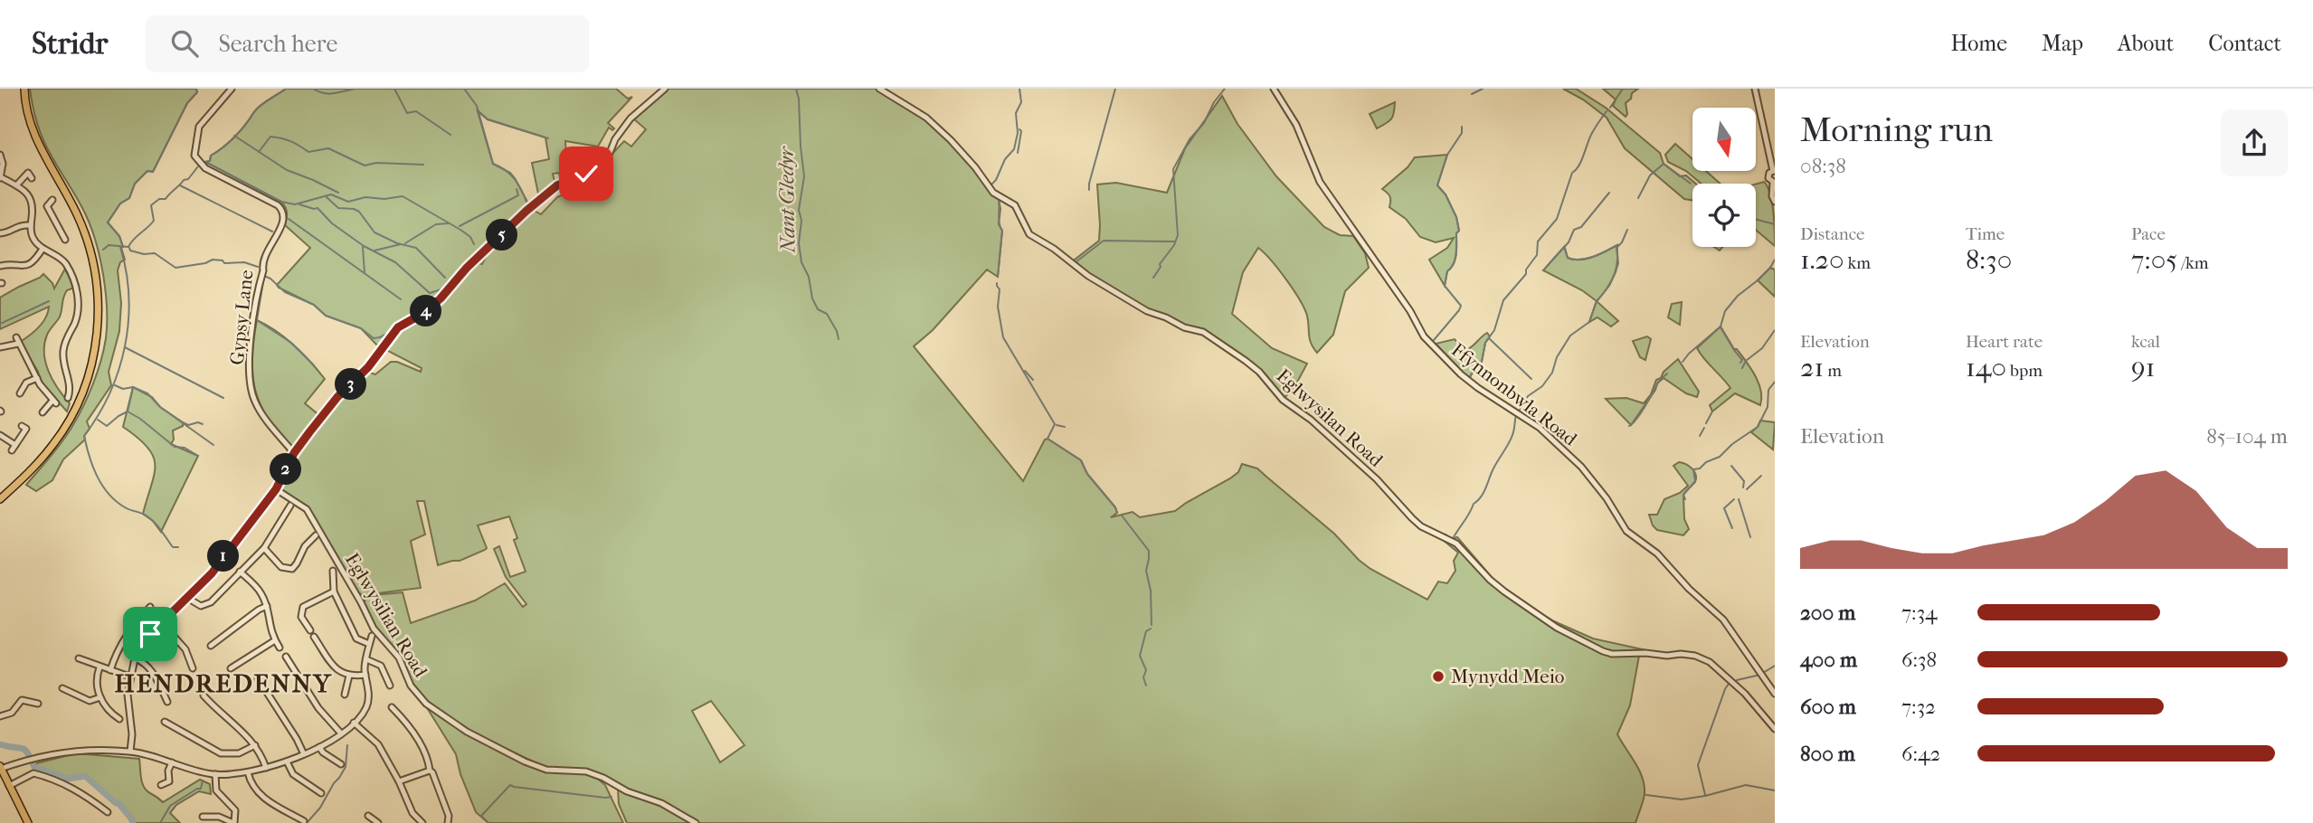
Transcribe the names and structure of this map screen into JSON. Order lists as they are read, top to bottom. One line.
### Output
{"streets":{"street":["Gypsy Lane","Ffynnonbwla Road","Eglwysilan Road","Eglwysilian Road"]},"districts":["HENDREDENNY"],"water":["Nant Gledyr"],"places":["Mynydd Meio"],"north":"bottom","page":{"header":"Stridr","search":"Search here","nav":["Home","Map","About","Contact"],"heading":["Morning run","08:38"],"stats":[["Distance","1.20 km"],["Time","8:30"],["Pace","7:05 /km"],["Elevation","21 m"],["Heart rate","140 bpm"],["kcal","91"]],"pins":["5","4","3","2","1"],"chart":["Elevation","85–104 m"],"list":[{"name":"200 m","note":"7:34"},{"name":"400 m","note":"6:38"},{"name":"600 m","note":"7:32"},{"name":"800 m","note":"6:42"}]}}
